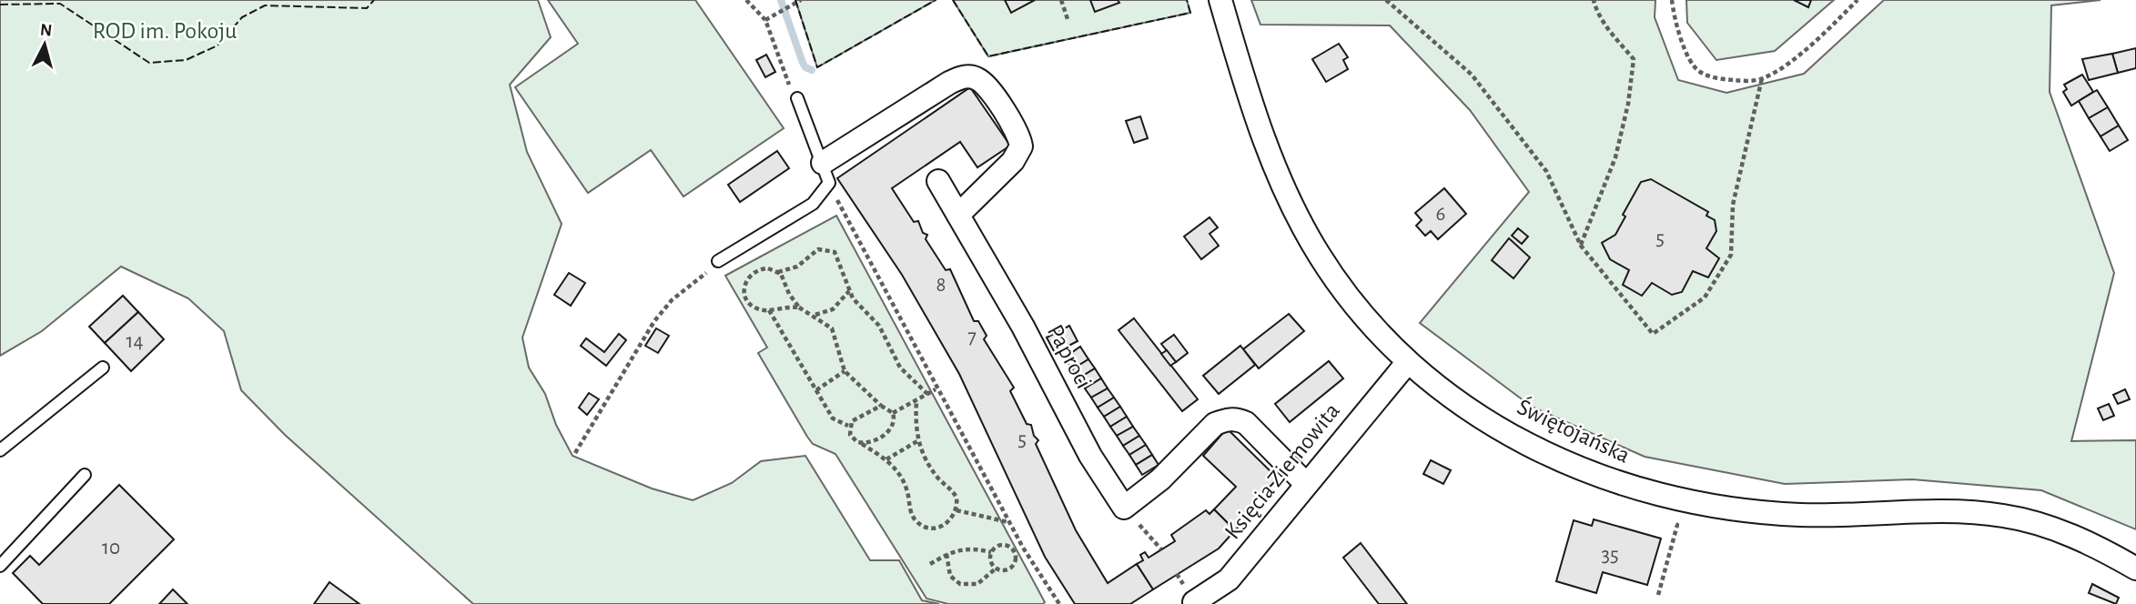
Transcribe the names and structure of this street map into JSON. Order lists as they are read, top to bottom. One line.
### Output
{"streets":{"street":["Paproci","Świętojańska","Księcia Ziemowita"]},"crossings":[["Świętojańska","Księcia Ziemowita"]],"parks":["ROD im. Pokoju"],"house_numbers":["6","5","8","7","14","5","10","35"],"north":"top"}
